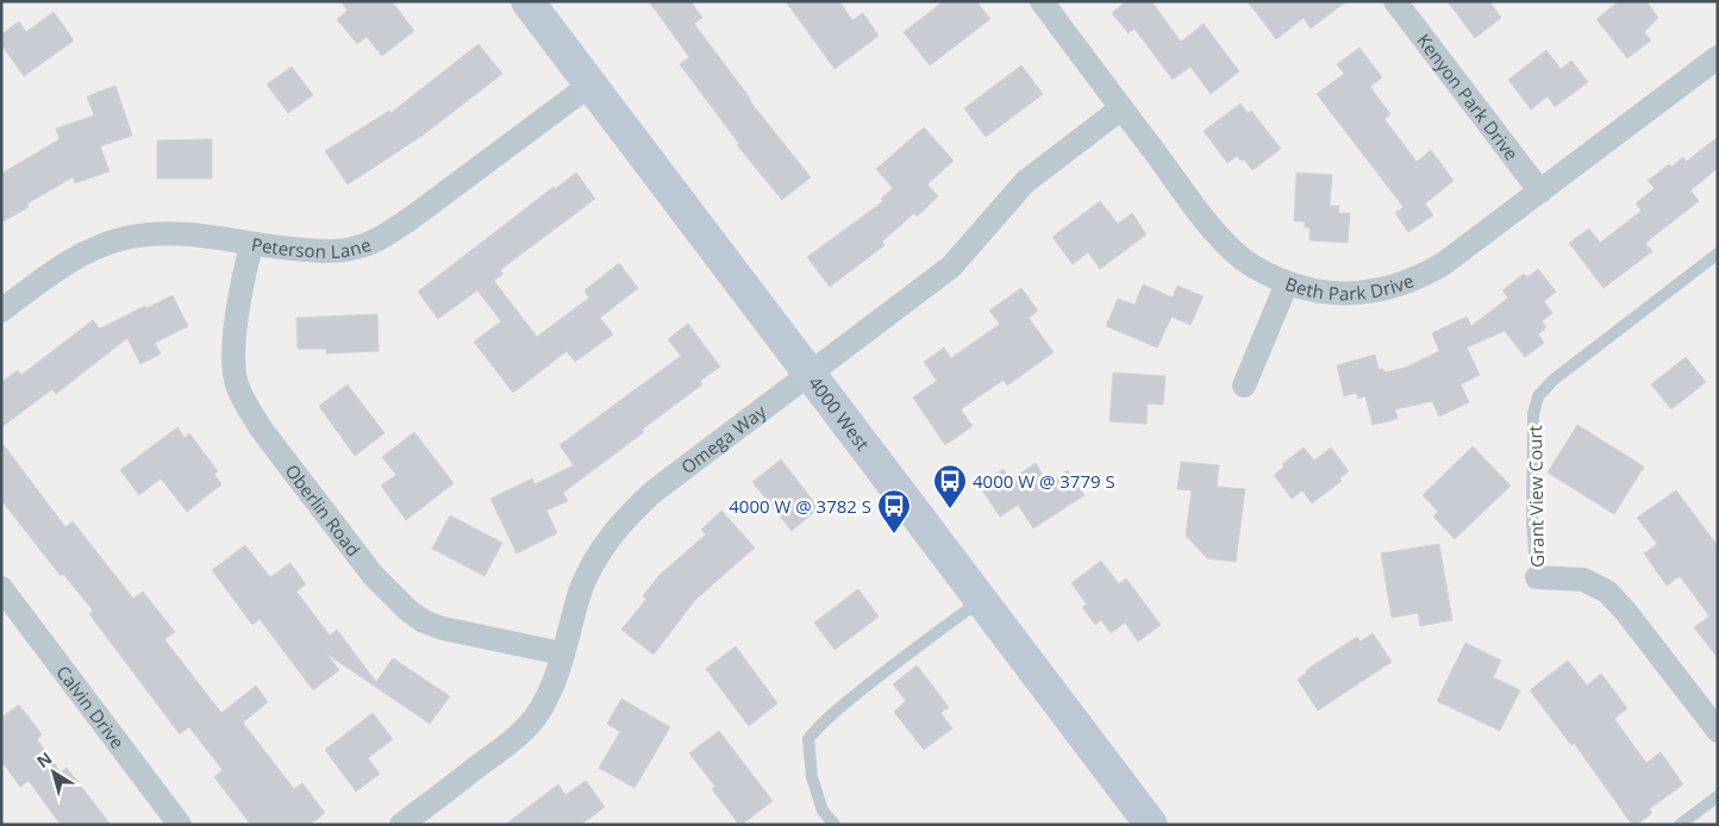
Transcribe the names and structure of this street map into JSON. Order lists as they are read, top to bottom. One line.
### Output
{"streets":{"street":["Kenyon Park Drive","Peterson Lane","Beth Park Drive","4000 West","Omega Way","Grant View Court","Oberlin Road","Calvin Drive"]},"crossings":[["Kenyon Park Drive","Beth Park Drive"],["Peterson Lane","4000 West"],["Peterson Lane","Oberlin Road"],["Beth Park Drive","Omega Way"],["4000 West","Omega Way"],["Omega Way","Oberlin Road"]],"places":{"bus stop":["4000 W @ 3779 S","4000 W @ 3782 S"]},"north":"top left"}
